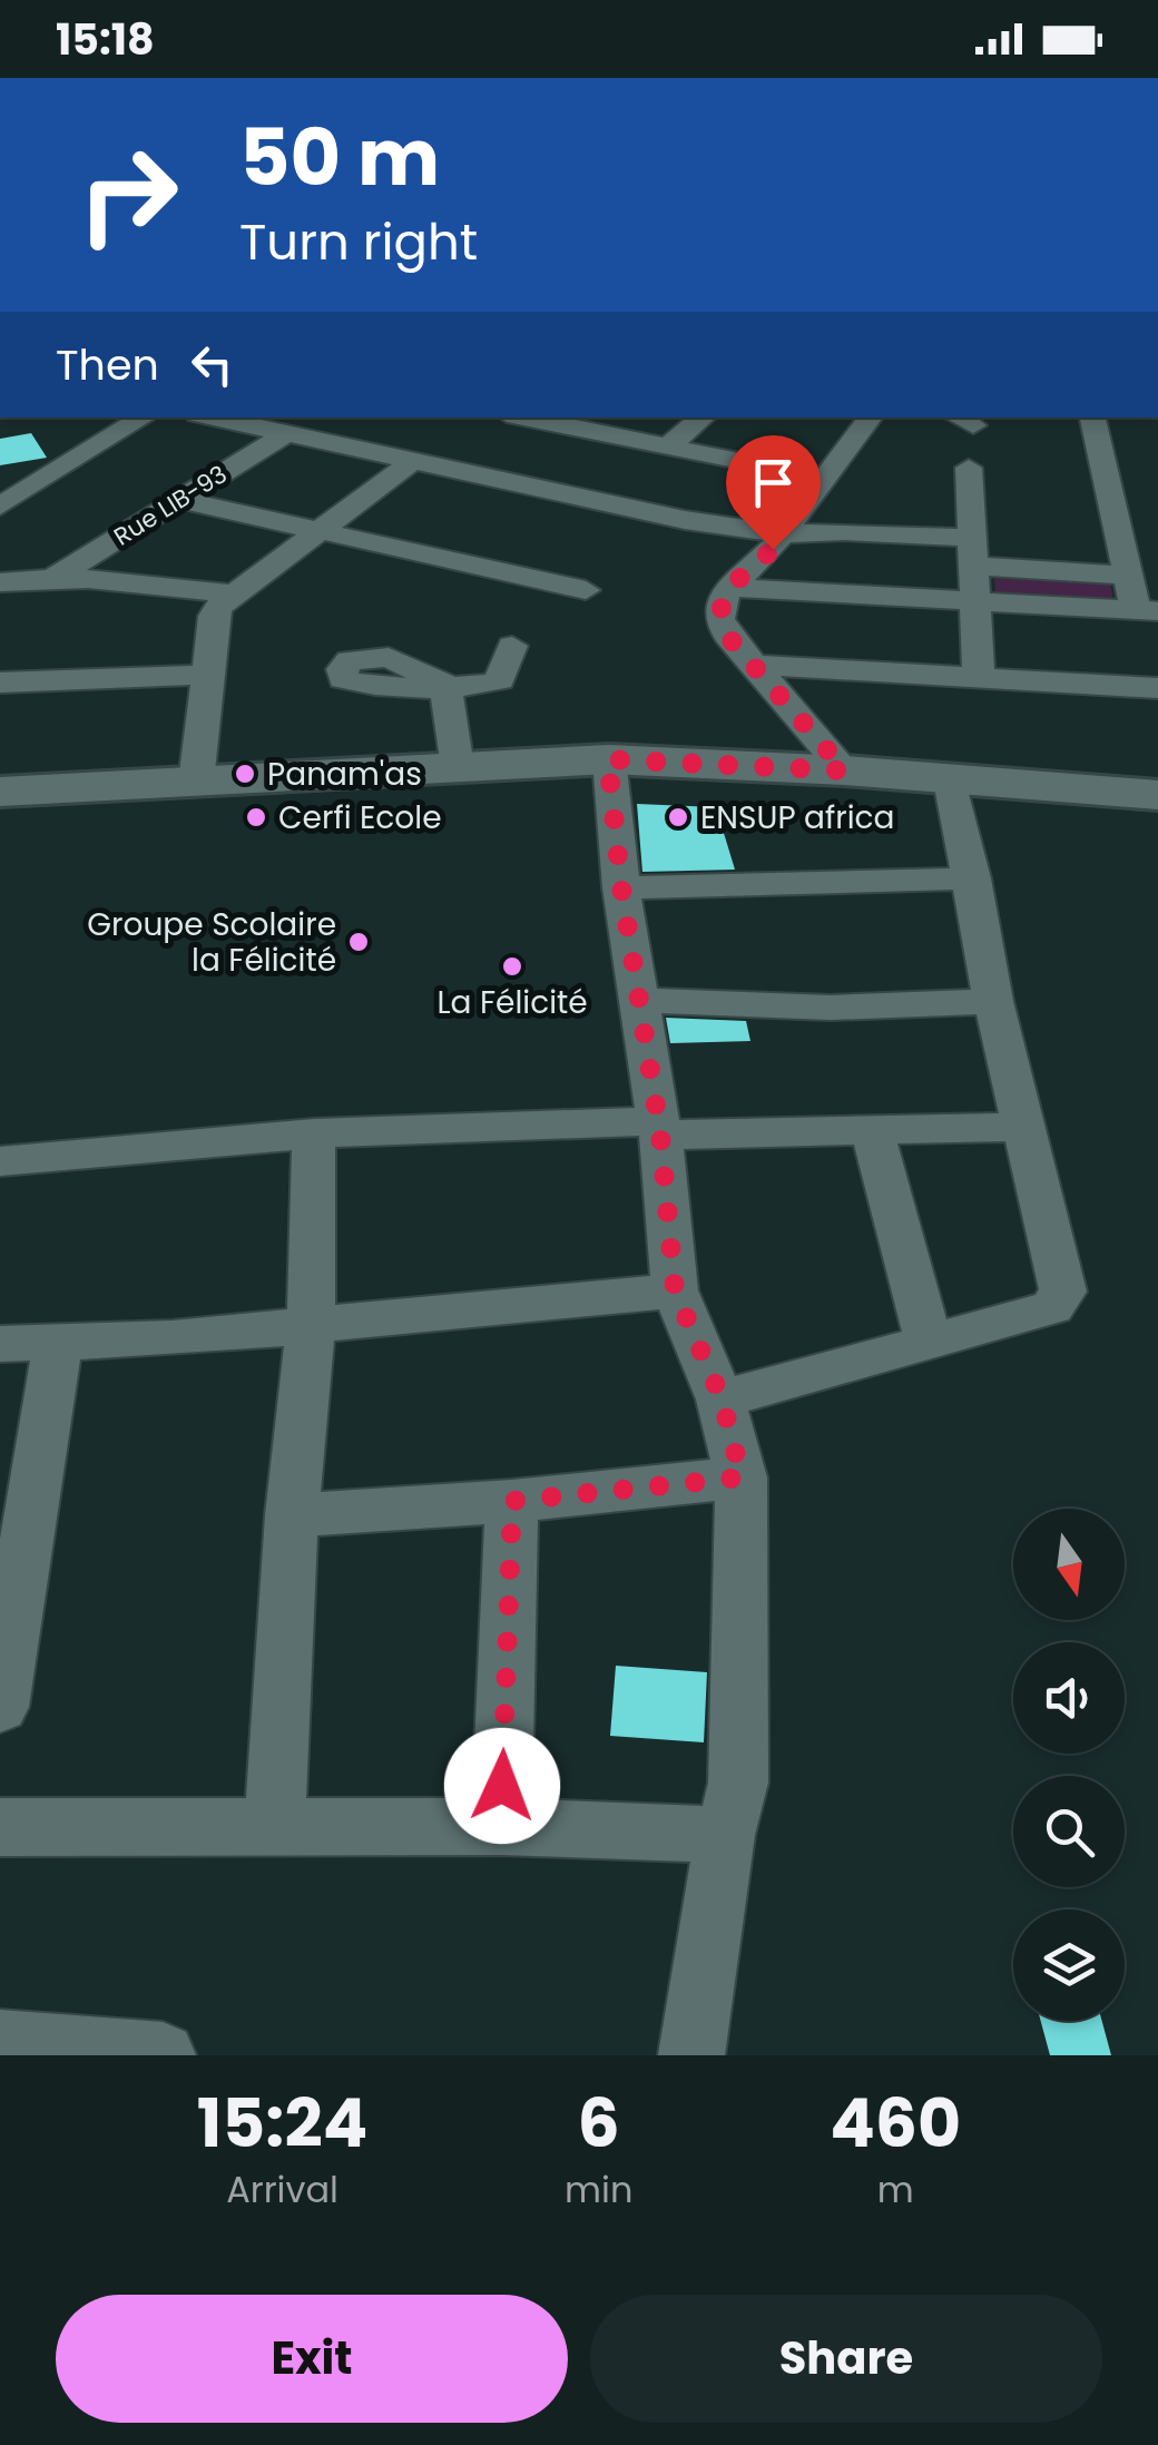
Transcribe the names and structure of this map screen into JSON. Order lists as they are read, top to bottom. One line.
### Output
{"streets":{"street":["Rue LIB-93"]},"places":["Panam'as","Cerfi Ecole","ENSUP africa","Groupe Scolaire la Félicité","La Félicité"],"north":"bottom","page":{"status":"15:18","turn":["50 m","Turn right"],"then":"Then","eta":["15:24","Arrival","6","min","460","m"],"buttons":["Exit","Share"]}}
